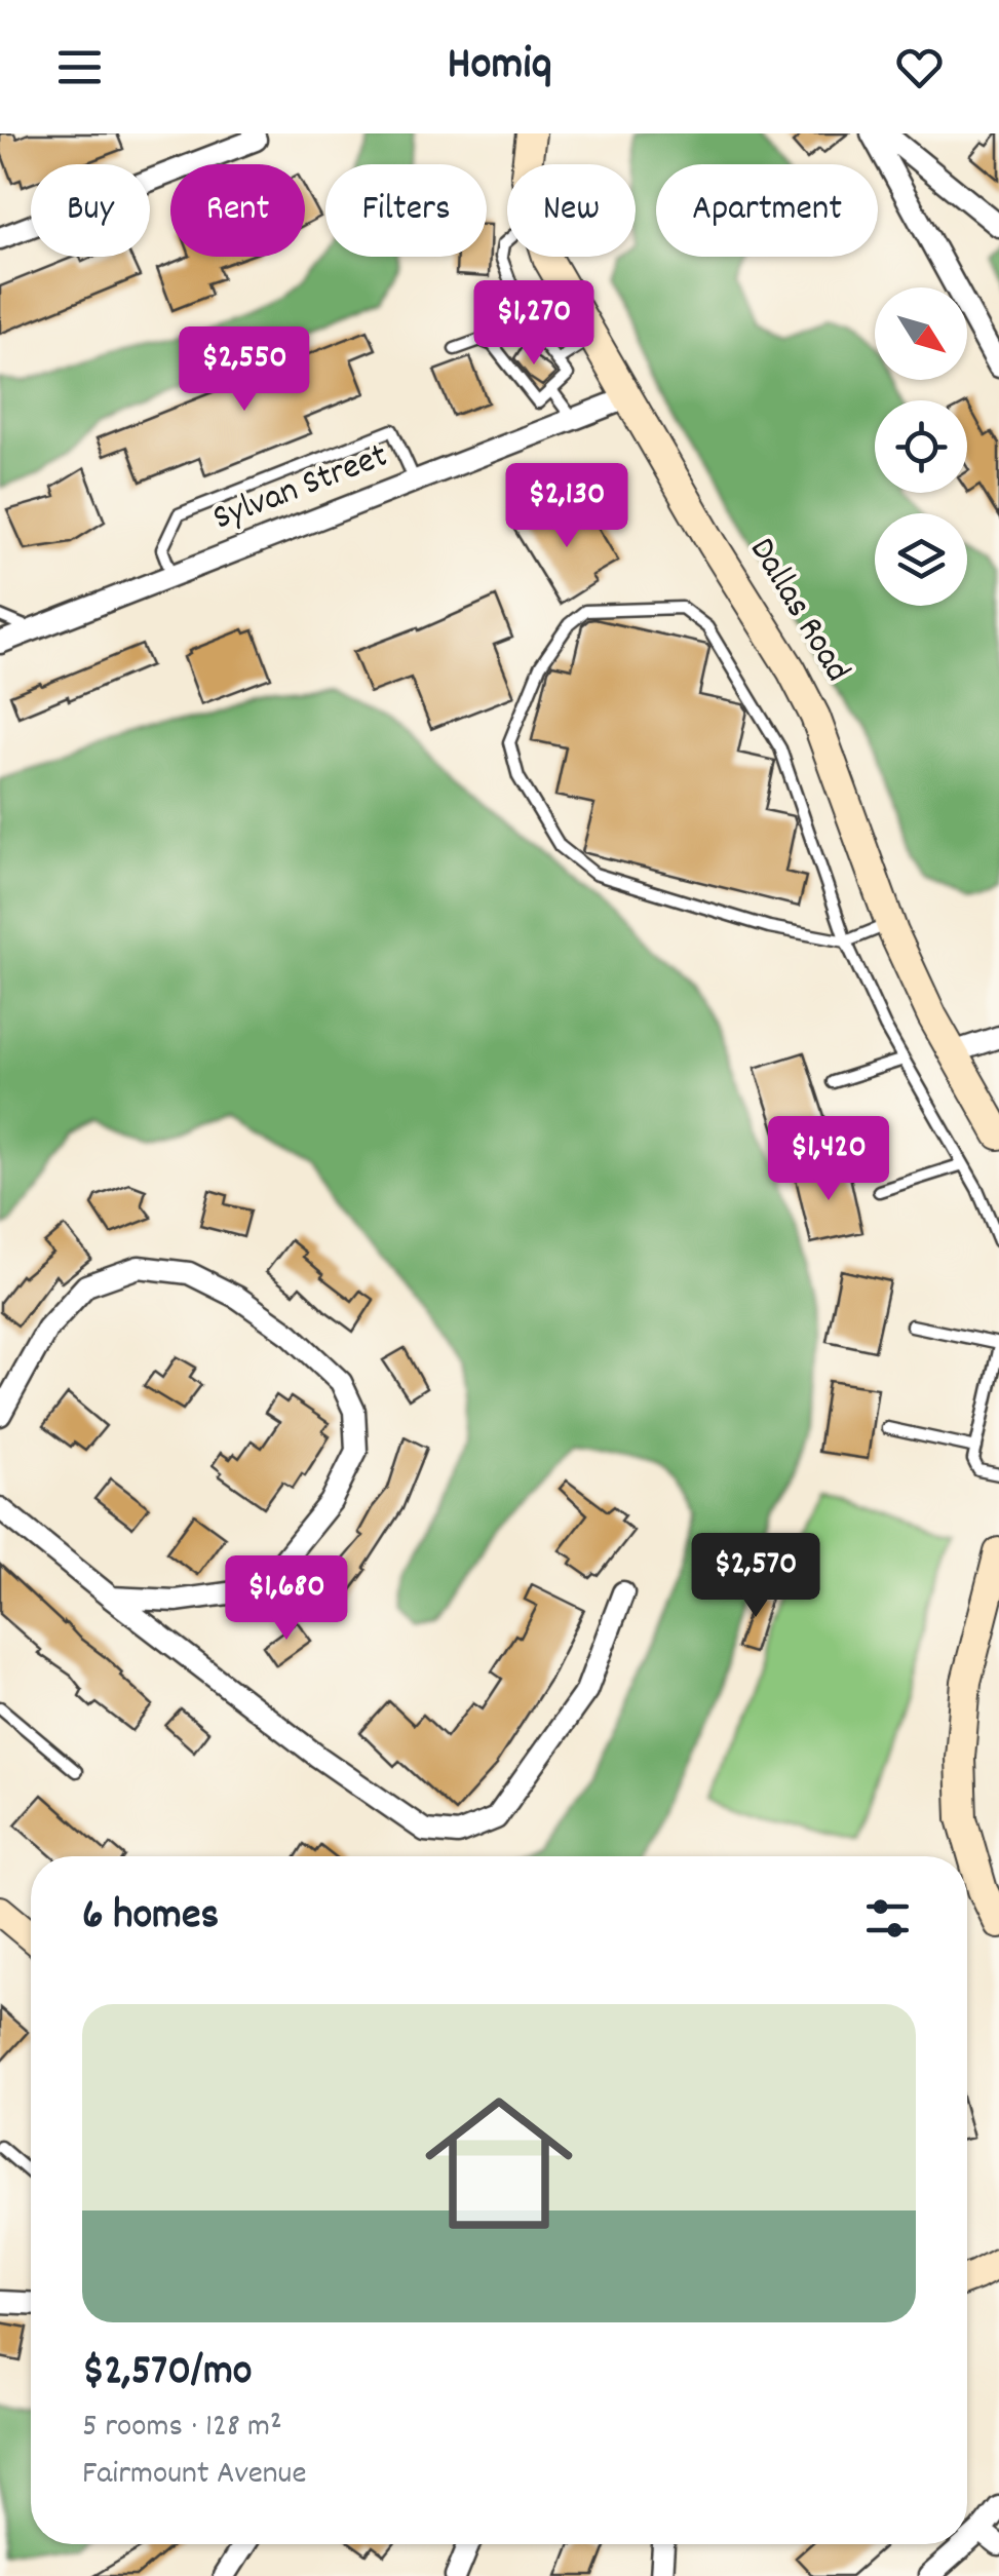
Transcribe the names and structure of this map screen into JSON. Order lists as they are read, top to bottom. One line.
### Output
{"streets":{"street":["Sylvan Street","Dallas Road"]},"crossings":[["Sylvan Street","Dallas Road"]],"north":"bottom right","page":{"header":"Homiq","chip":["Buy","Rent","Filters","New","Apartment"],"price":["$1,270","$2,550","$2,130","$1,420","$2,570","$1,680"],"heading":"6 homes","list":[{"name":"$2,570/mo","note":"5 rooms · 128 m² · Fairmount Avenue"}]}}
